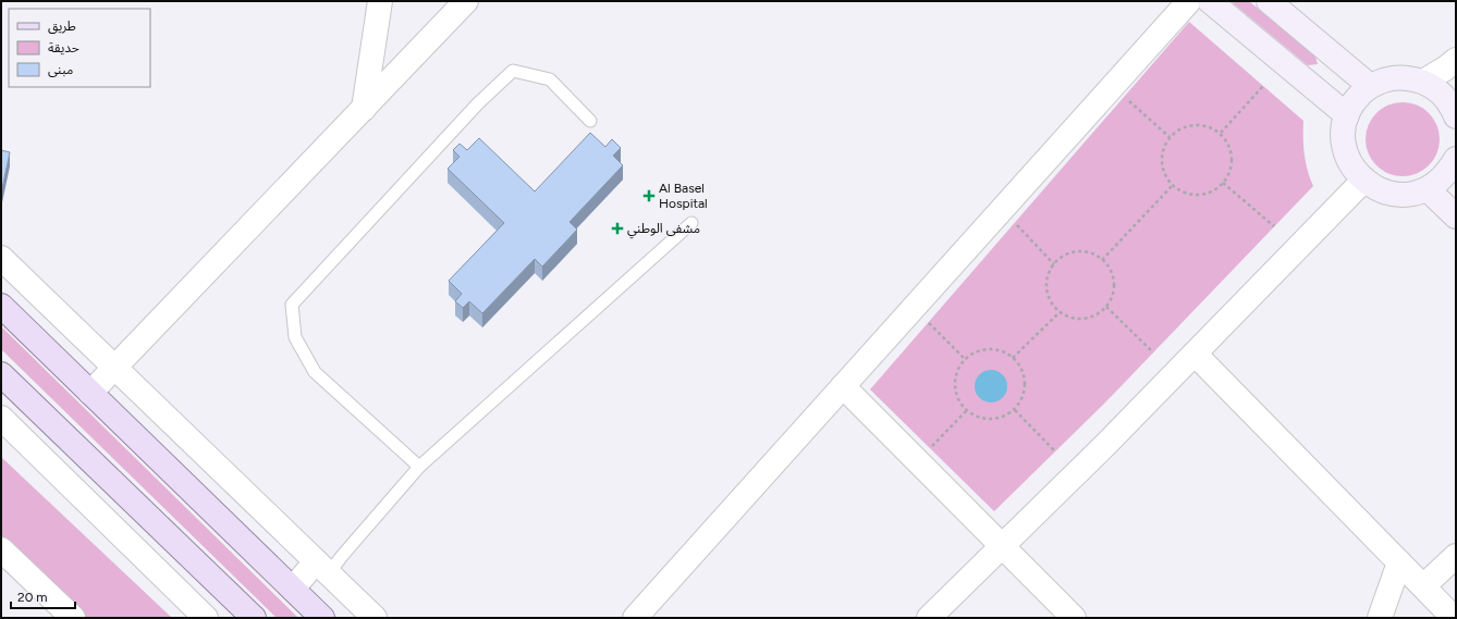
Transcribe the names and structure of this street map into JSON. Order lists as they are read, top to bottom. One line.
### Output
{"places":{"health":["Al Basel Hospital","مشفى الوطني"]},"legend":["طريق","حديقة","مبنى"],"scale_bar":"20 m"}
